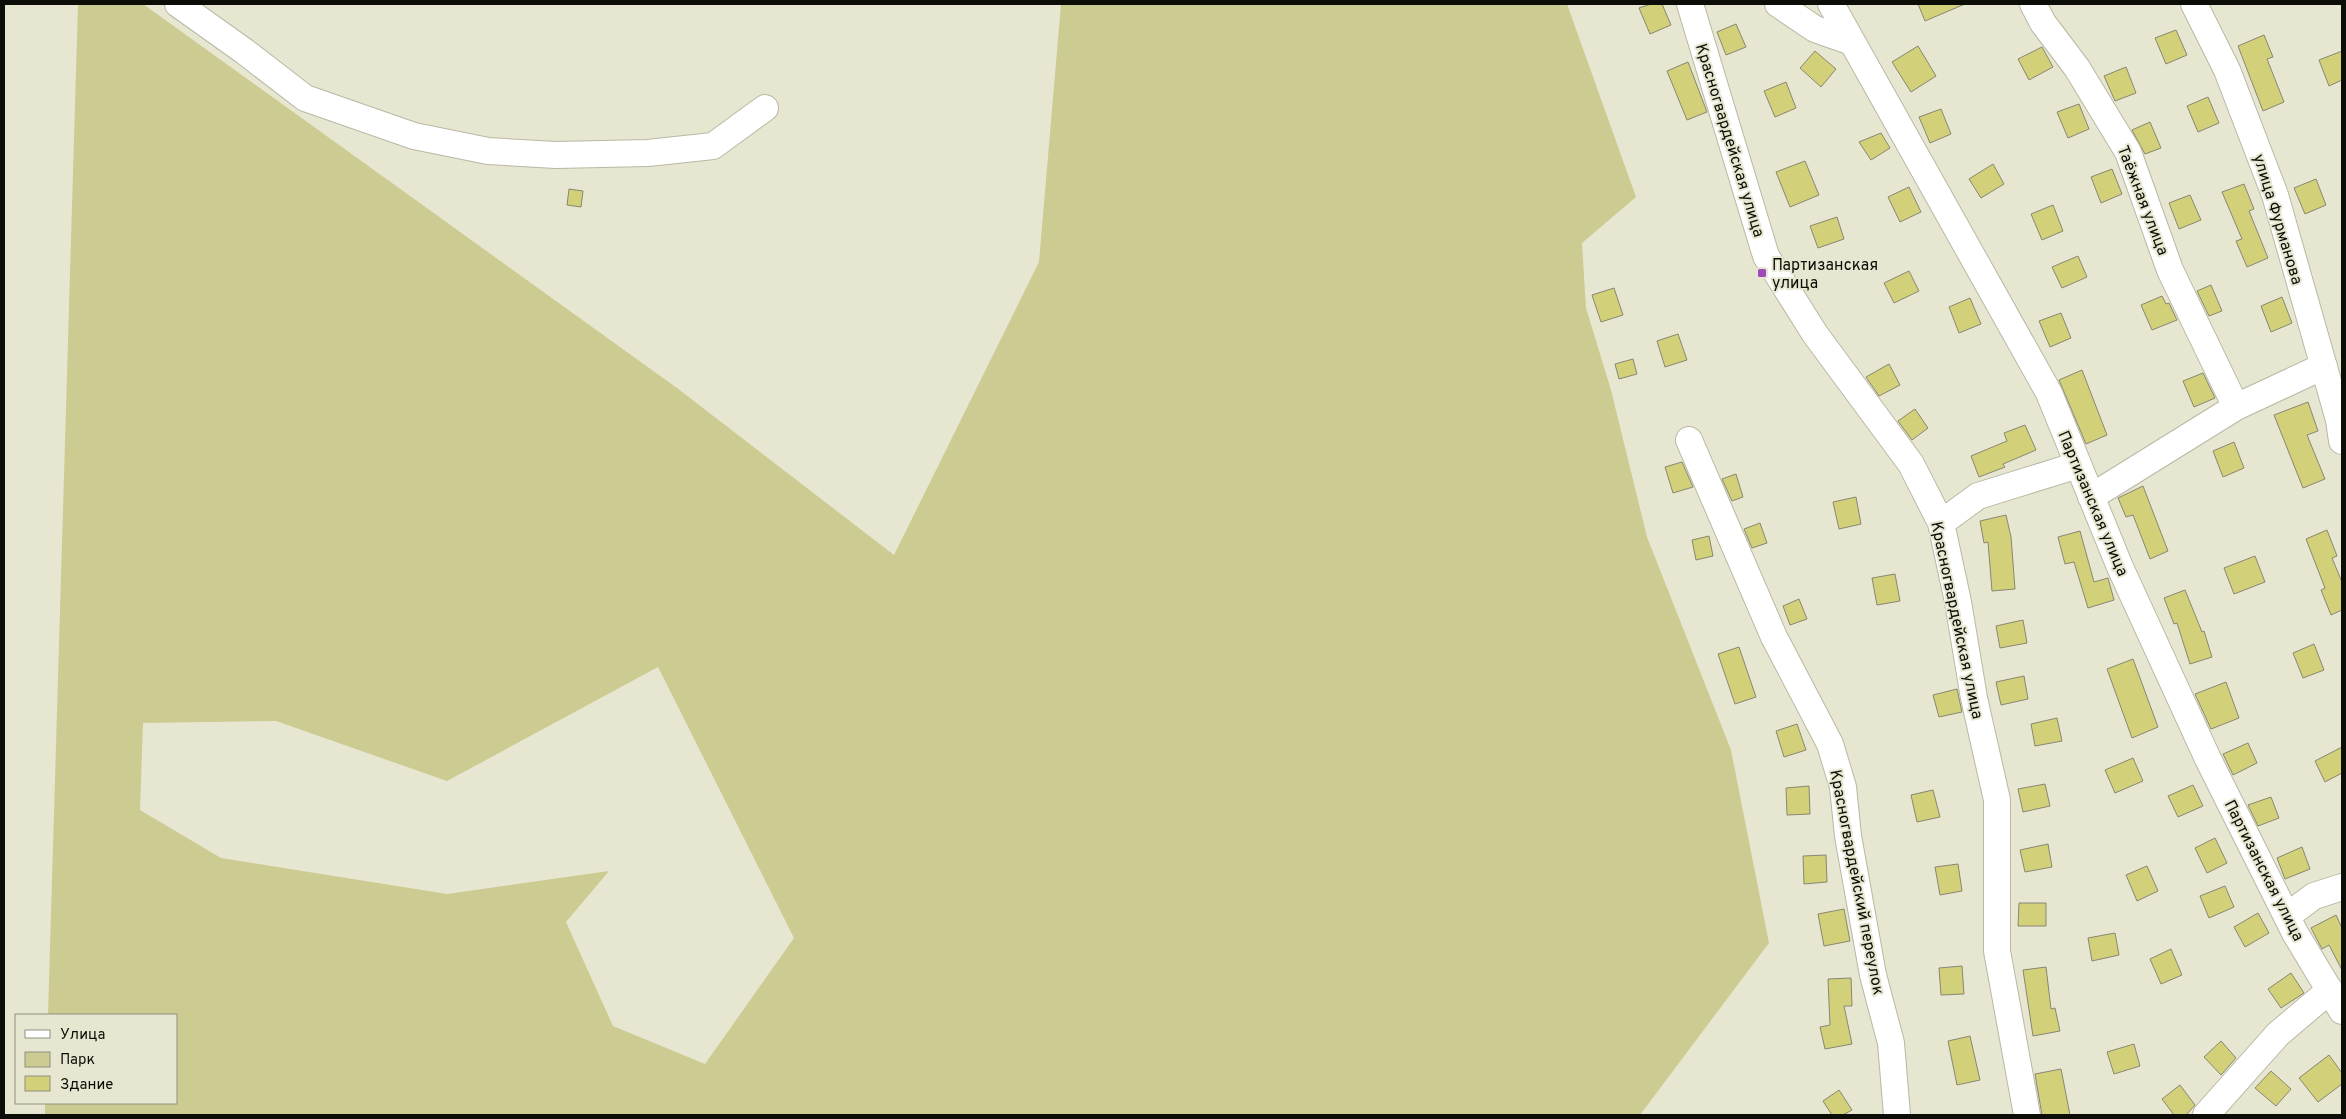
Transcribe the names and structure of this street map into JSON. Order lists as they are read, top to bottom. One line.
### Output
{"streets":{"street":["Красногвардейская улица","Таёжная улица","улица Фурманова","Партизанская улица","Красногвардейский переулок"]},"places":{"transit":["Партизанская улица"]},"legend":["Улица","Парк","Здание"]}
